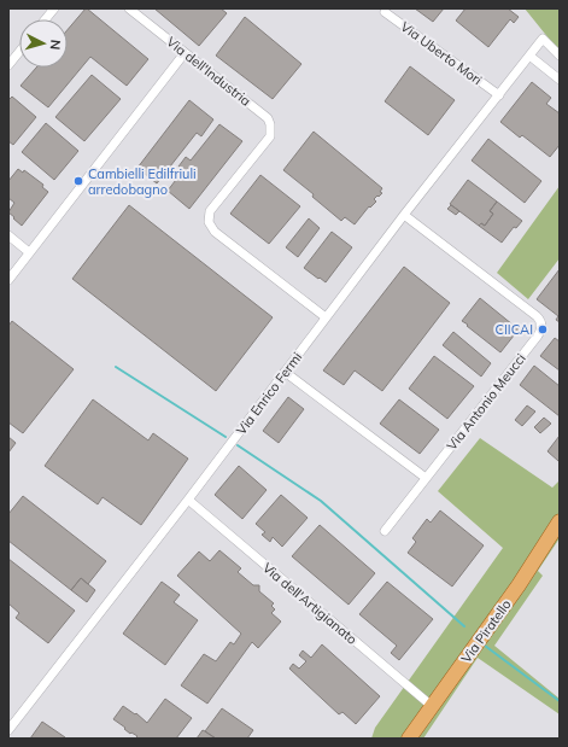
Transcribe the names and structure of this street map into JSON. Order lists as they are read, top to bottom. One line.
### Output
{"streets":{"main road":["Via Piratello"],"street":["Via Uberto Mori","Via dell'Industria","Via Enrico Fermi","Via Antonio Meucci","Via dell'Artigianato"]},"crossings":[["Via Uberto Mori","Via Enrico Fermi"],["Via dell'Industria","Via Enrico Fermi"],["Via Enrico Fermi","Via Antonio Meucci"],["Via Enrico Fermi","Via dell'Artigianato"],["Via dell'Artigianato","Via Piratello"]],"places":["Cambielli Edilfriuli arredobagno","CIICAI"],"north":"right"}
